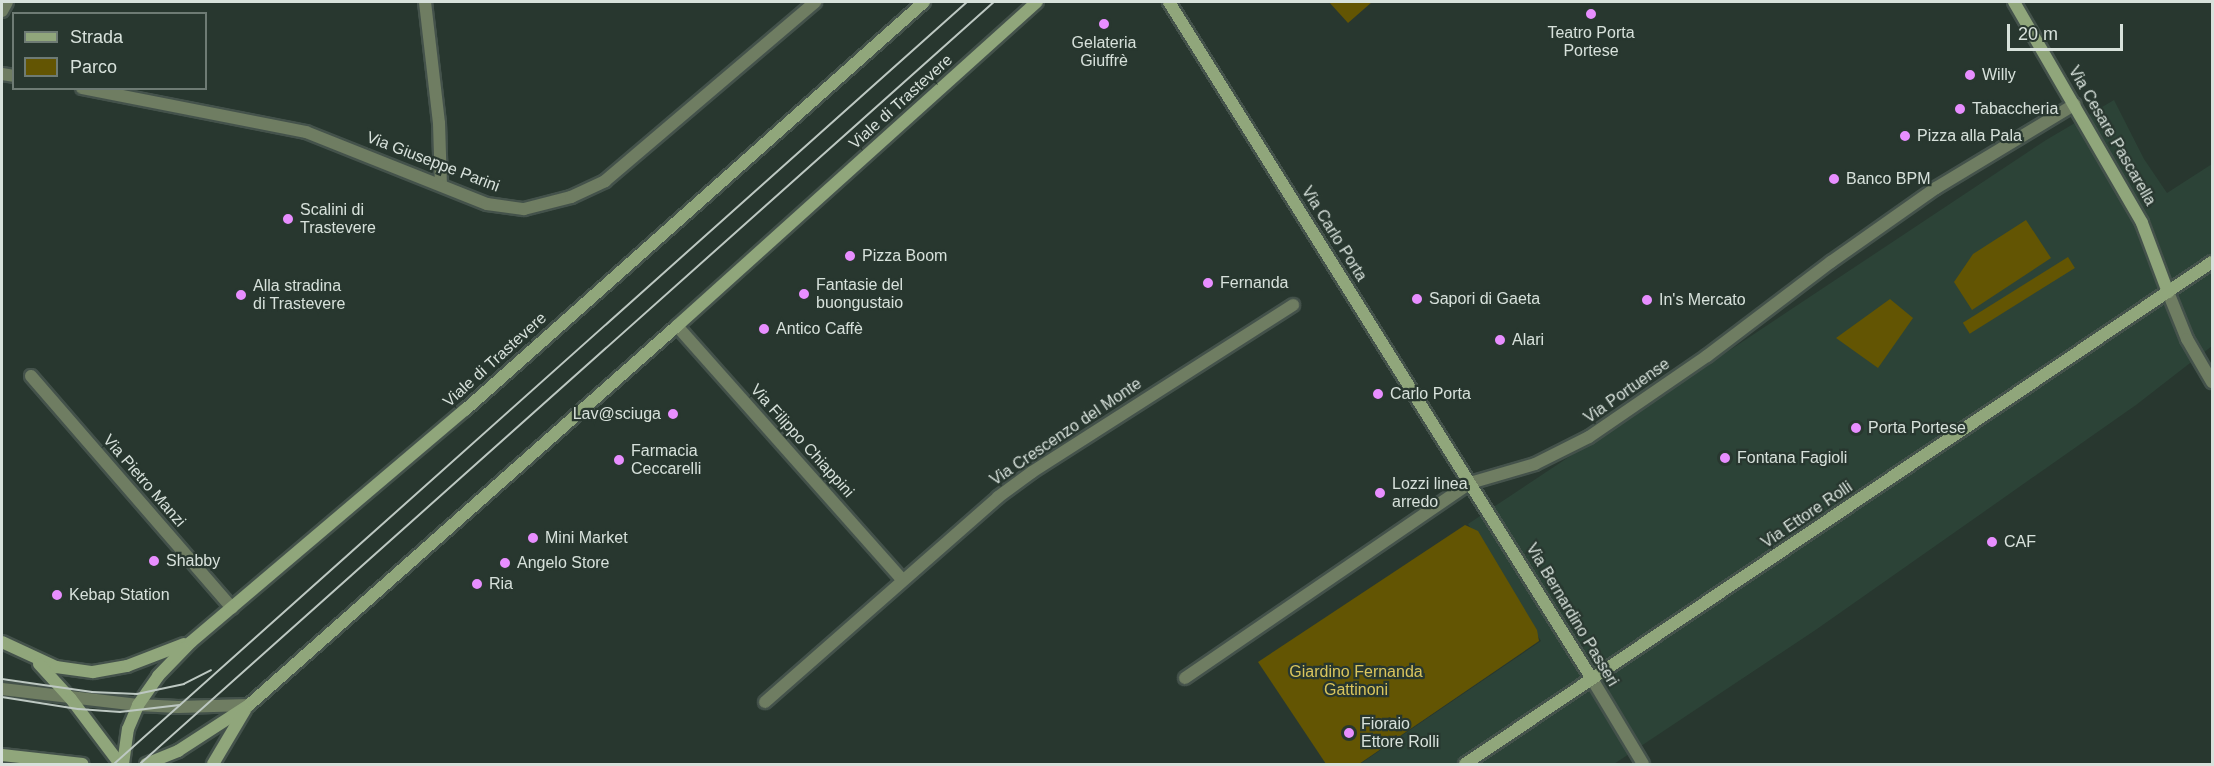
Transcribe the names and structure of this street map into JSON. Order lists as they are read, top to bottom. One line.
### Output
{"streets":{"main road":["Viale di Trastevere","Via Cesare Pascarella","Via Carlo Porta","Via Ettore Rolli","Via Bernardino Passeri"],"street":["Via Giuseppe Parini","Via Portuense","Via Crescenzo del Monte","Via Filippo Chiappini","Via Pietro Manzi"]},"crossings":[["Viale di Trastevere","Via Filippo Chiappini"],["Viale di Trastevere","Via Pietro Manzi"],["Via Cesare Pascarella","Via Portuense"],["Via Cesare Pascarella","Via Ettore Rolli"],["Via Carlo Porta","Via Portuense"],["Via Carlo Porta","Via Bernardino Passeri"],["Via Portuense","Via Bernardino Passeri"],["Via Crescenzo del Monte","Via Filippo Chiappini"],["Via Ettore Rolli","Via Bernardino Passeri"]],"parks":["Giardino Fernanda Gattinoni"],"places":["Teatro Porta Portese","Gelateria Giuffrè","Willy","Tabaccheria","Pizza alla Pala","Banco BPM","Scalini di Trastevere","Pizza Boom","Fernanda","Fantasie del buongustaio","Alla stradina di Trastevere","Sapori di Gaeta","In's Mercato","Antico Caffè","Alari","Carlo Porta","Lav@sciuga","Porta Portese","Fontana Fagioli","Farmacia Ceccarelli","Lozzi linea arredo","Mini Market","CAF","Shabby","Angelo Store","Ria","Kebap Station","Fioraio Ettore Rolli"],"legend":["Strada","Parco"],"scale_bar":"20 m"}
